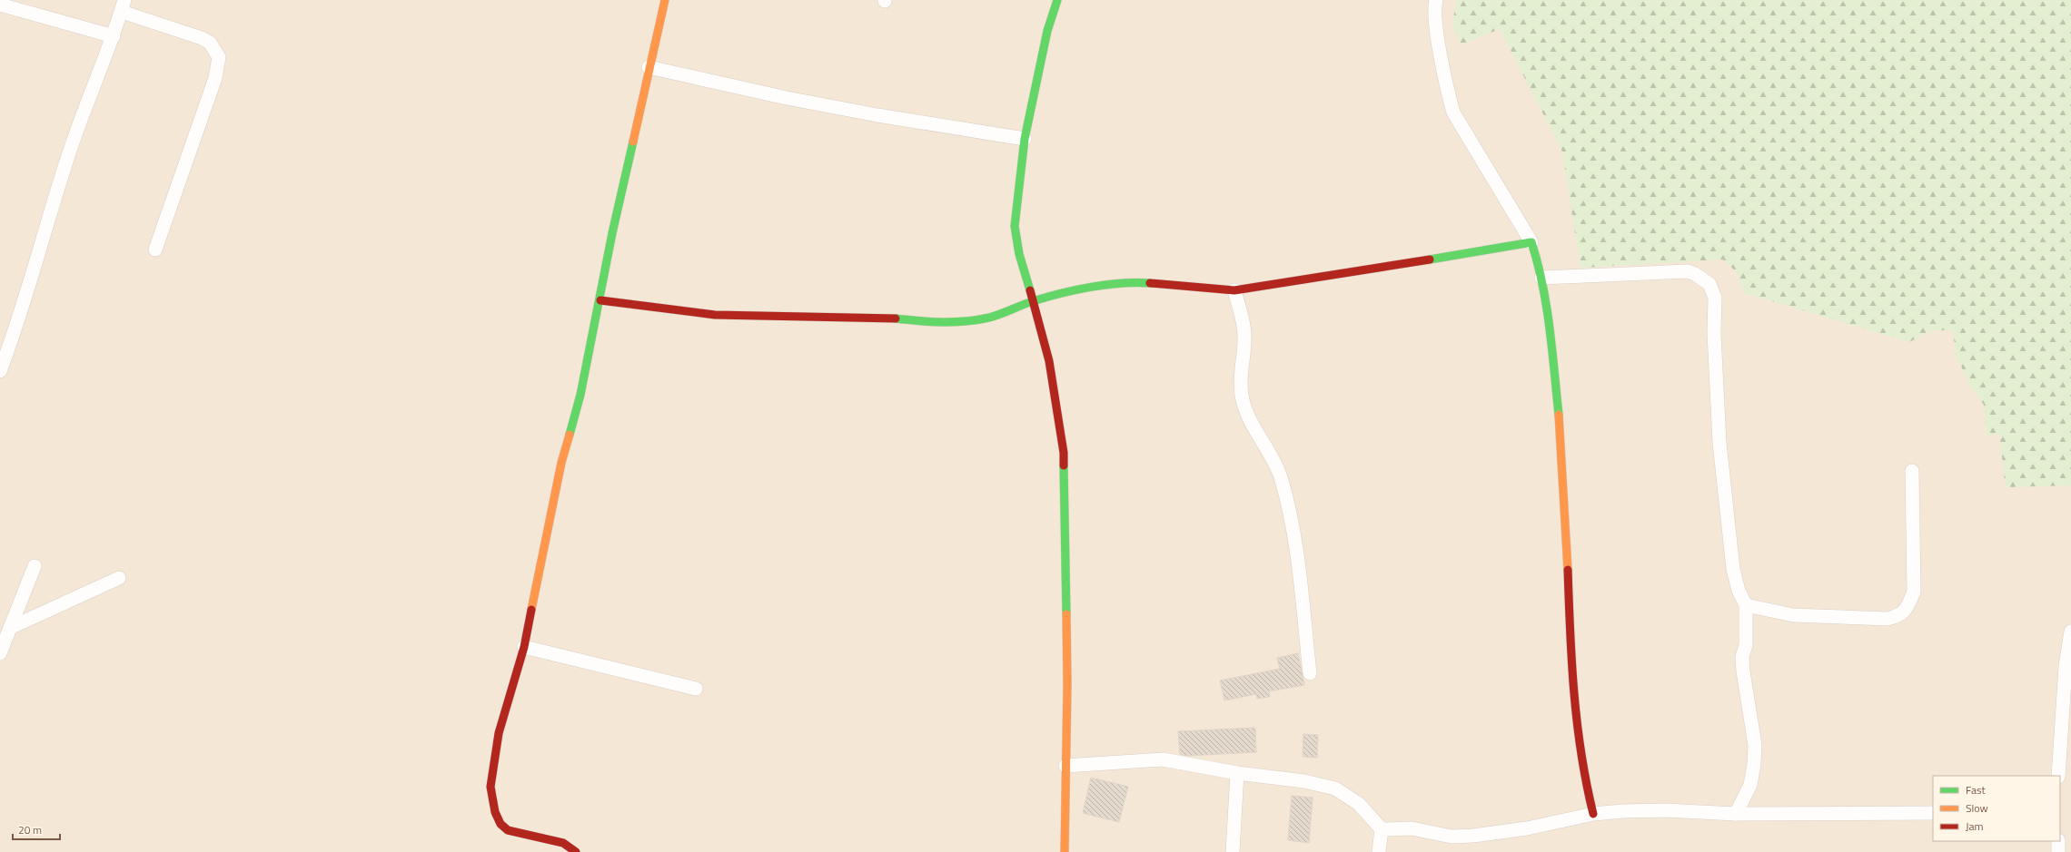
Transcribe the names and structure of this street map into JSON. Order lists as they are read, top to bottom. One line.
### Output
{"legend":["Fast","Slow","Jam"],"scale_bar":"20 m"}
